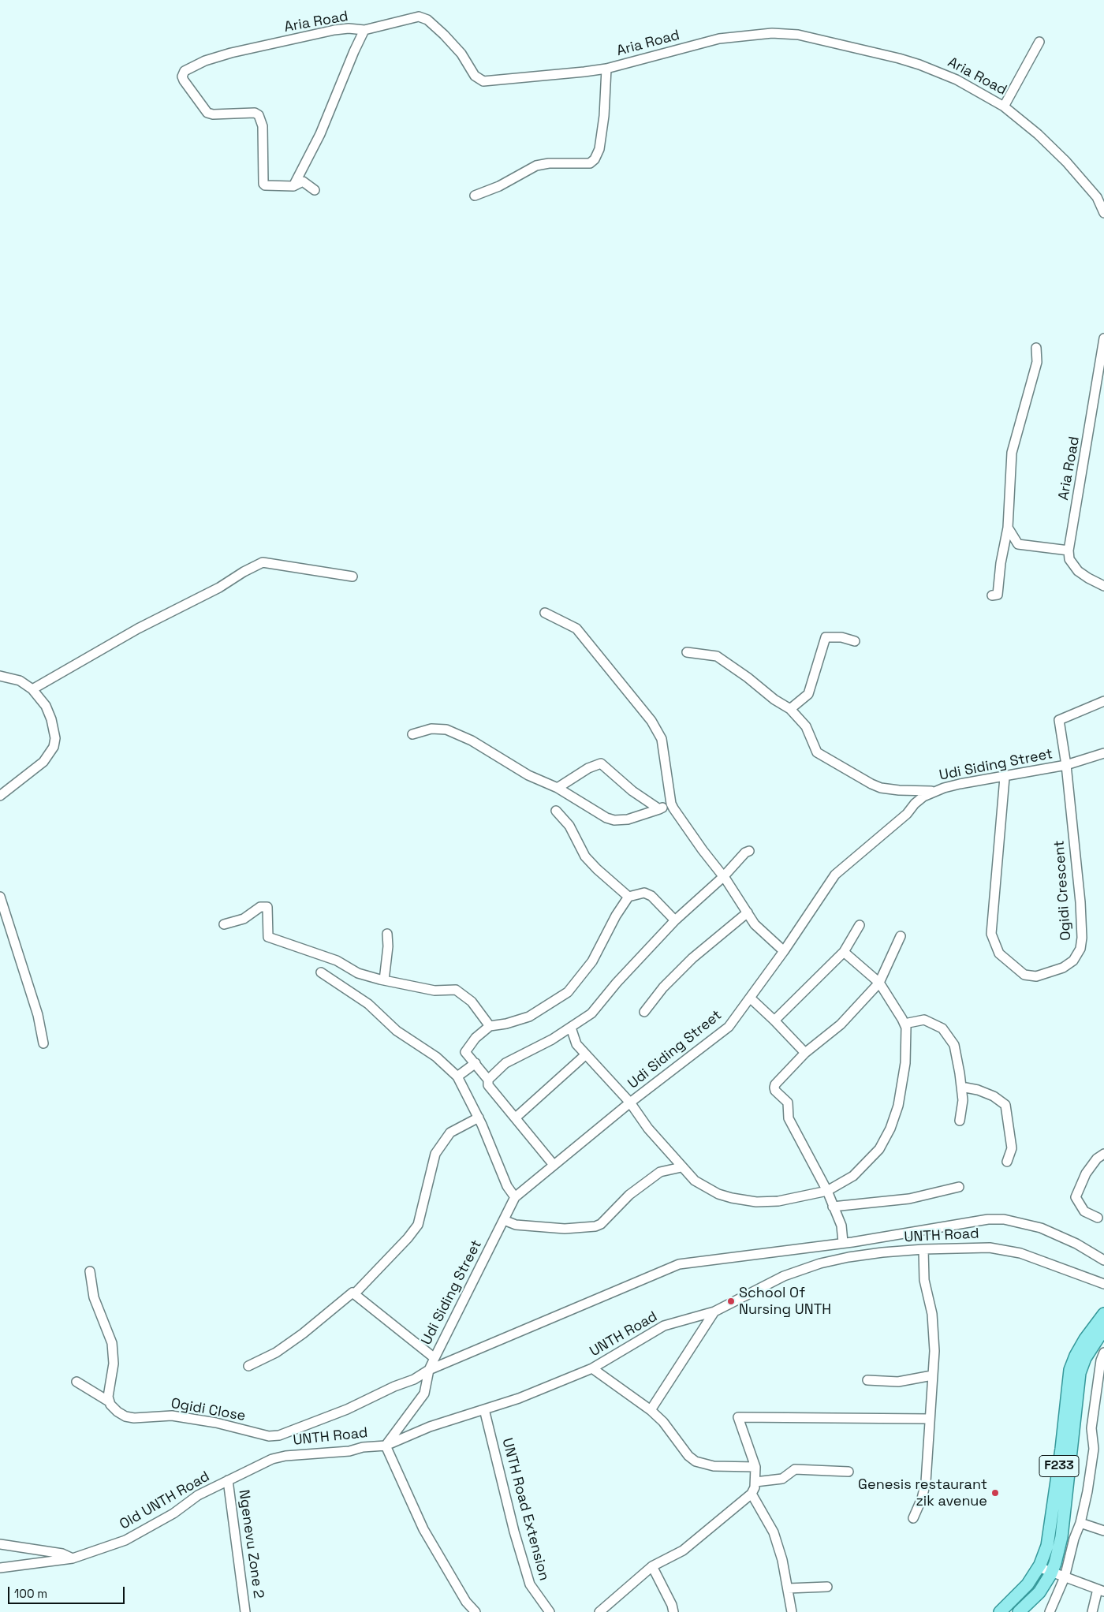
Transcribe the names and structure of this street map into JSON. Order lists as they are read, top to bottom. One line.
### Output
{"streets":{"main road":["F233"],"street":["Aria Road","Udi Siding Street","Ogidi Crescent","UNTH Road","Ogidi Close","Old UNTH Road","UNTH Road Extension","Ngenevu Zone 2"]},"crossings":[["Udi Siding Street","Ogidi Crescent"],["Udi Siding Street","UNTH Road"],["Udi Siding Street","Ogidi Close"],["UNTH Road","Old UNTH Road"],["UNTH Road","UNTH Road Extension"],["UNTH Road","Ngenevu Zone 2"],["Old UNTH Road","Ngenevu Zone 2"]],"places":["School Of Nursing UNTH","Genesis restaurant zik avenue"],"scale_bar":"100 m"}
